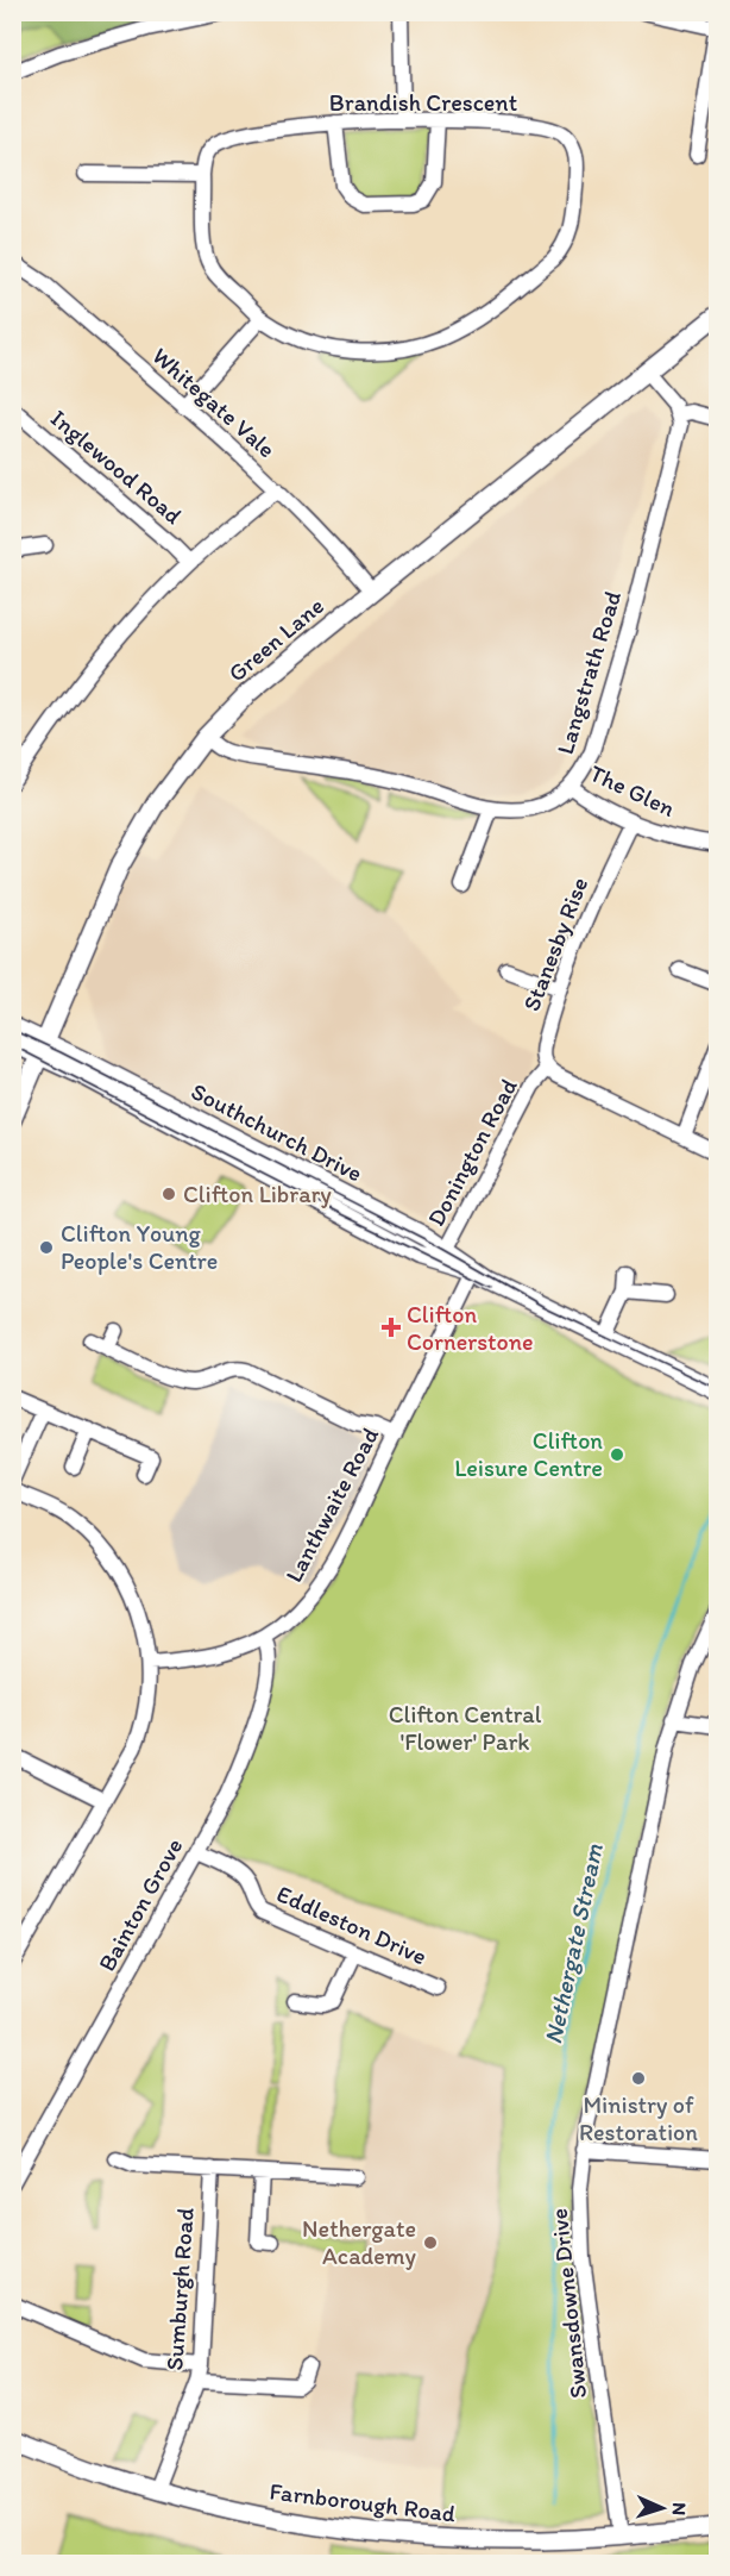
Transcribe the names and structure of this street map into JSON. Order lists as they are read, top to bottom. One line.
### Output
{"streets":{"street":["Brandish Crescent","Whitegate Vale","Inglewood Road","Green Lane","Langstrath Road","The Glen","Stanesby Rise","Southchurch Drive","Donington Road","Lanthwaite Road","Bainton Grove","Eddleston Drive","Sumburgh Road","Swansdowne Drive","Farnborough Road"]},"crossings":[["Whitegate Vale","Green Lane"],["Green Lane","Langstrath Road"],["Green Lane","Southchurch Drive"],["Langstrath Road","The Glen"],["The Glen","Stanesby Rise"],["Stanesby Rise","Donington Road"],["Southchurch Drive","Donington Road"],["Southchurch Drive","Lanthwaite Road"],["Lanthwaite Road","Bainton Grove"],["Bainton Grove","Eddleston Drive"],["Sumburgh Road","Farnborough Road"],["Swansdowne Drive","Farnborough Road"]],"water":["Nethergate Stream"],"parks":["Clifton Central 'Flower' Park"],"places":{"other":["Clifton Library","Clifton Young People's Centre","Clifton Leisure Centre","Ministry of Restoration","Nethergate Academy"],"health":["Clifton Cornerstone"]},"north":"right"}
